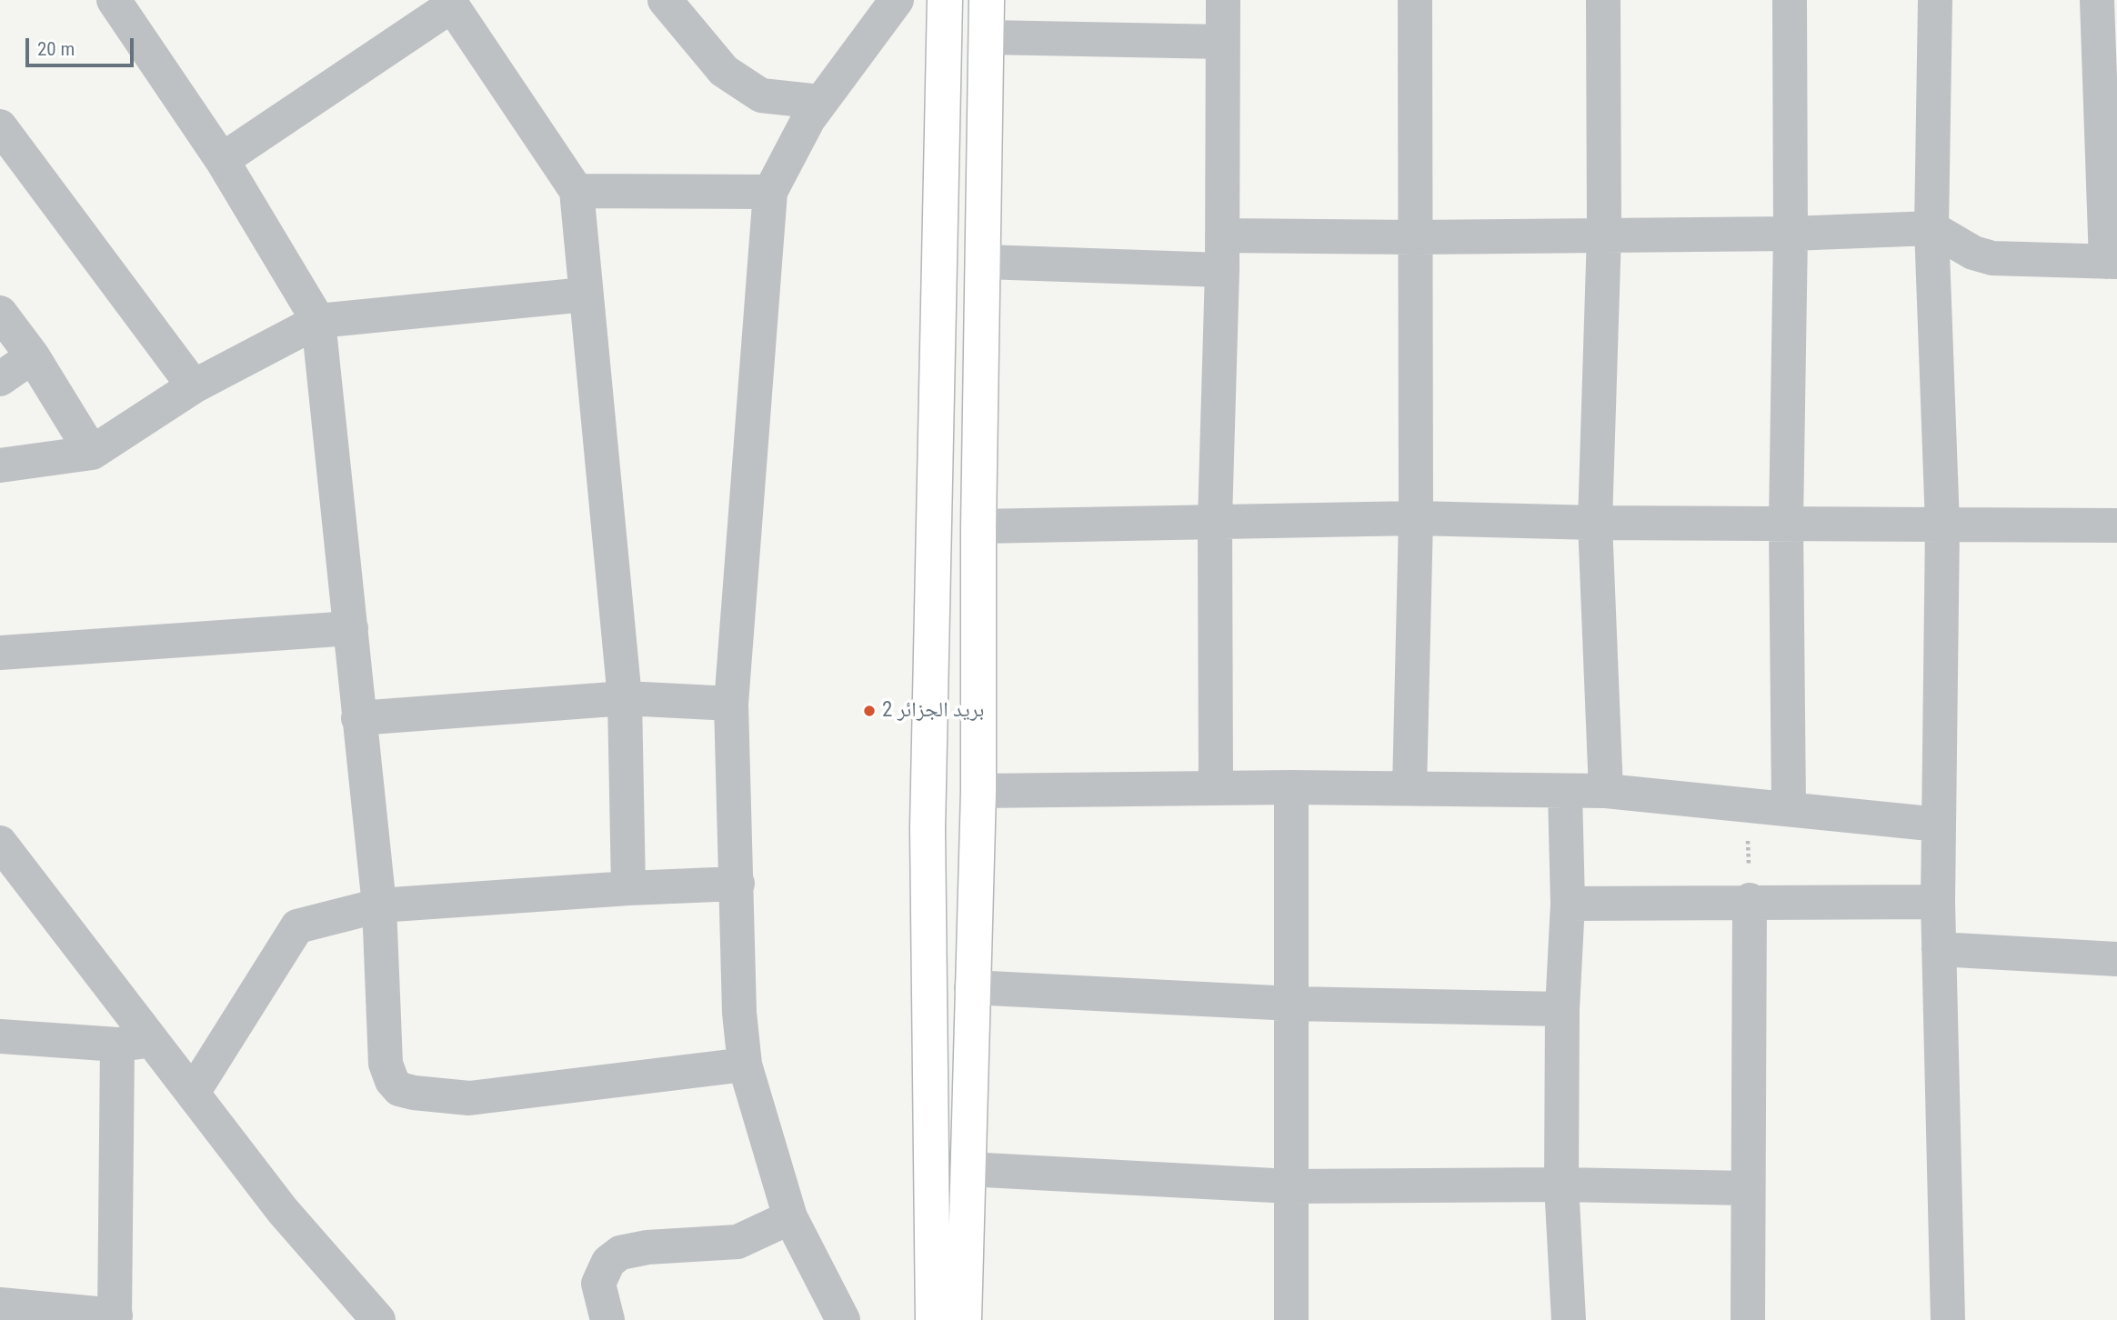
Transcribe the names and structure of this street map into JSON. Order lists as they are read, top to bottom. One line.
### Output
{"places":["بريد الجزائر 2"],"scale_bar":"20 m"}
